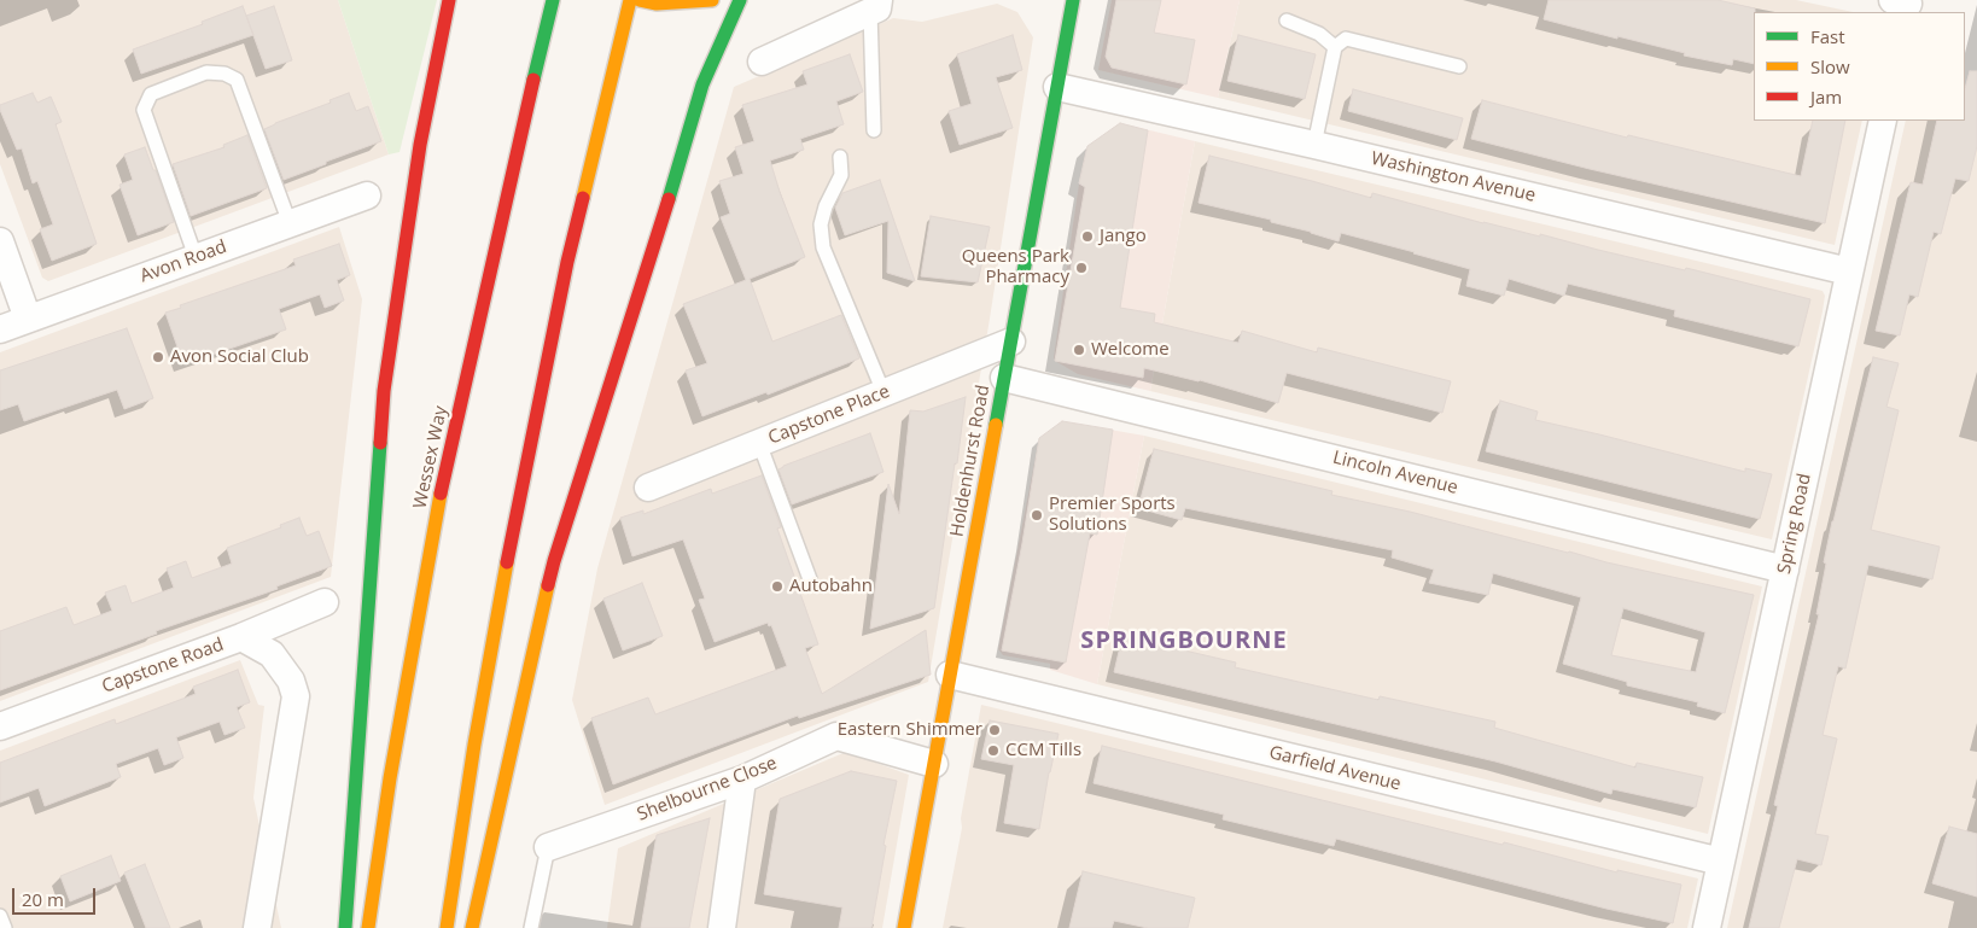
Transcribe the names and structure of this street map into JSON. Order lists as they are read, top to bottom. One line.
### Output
{"streets":{"main road":["Wessex Way","Holdenhurst Road"],"street":["Washington Avenue","Avon Road","Capstone Place","Lincoln Avenue","Spring Road","Capstone Road","Garfield Avenue","Shelbourne Close"]},"crossings":[["Washington Avenue","Holdenhurst Road"],["Washington Avenue","Spring Road"],["Capstone Place","Holdenhurst Road"],["Holdenhurst Road","Lincoln Avenue"],["Holdenhurst Road","Garfield Avenue"],["Holdenhurst Road","Shelbourne Close"],["Lincoln Avenue","Spring Road"],["Spring Road","Garfield Avenue"]],"districts":["SPRINGBOURNE"],"places":["Jango","Queens Park Pharmacy","Welcome","Avon Social Club","Premier Sports Solutions","Autobahn","Eastern Shimmer","CCM Tills"],"legend":["Fast","Slow","Jam"],"scale_bar":"20 m"}
